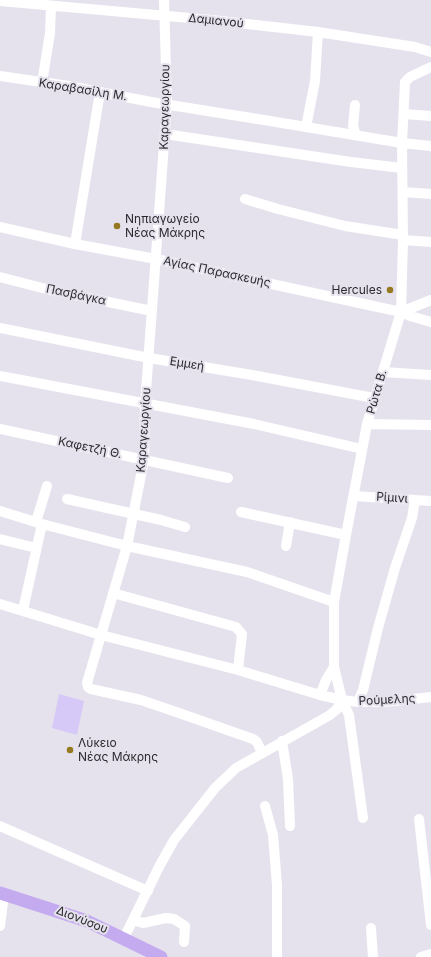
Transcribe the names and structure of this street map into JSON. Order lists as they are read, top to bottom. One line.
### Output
{"streets":{"main road":["Διονύσου"],"street":["Δαμιανού","Καραβασίλη Μ.","Καραγεωργίου","Αγίας Παρασκευής","Πασβάγκα","Εμμεή","Ρώτα Β.","Καφετζή Θ.","Ρίμινι","Ρούμελης"]},"crossings":[["Δαμιανού","Καραγεωργίου"],["Καραβασίλη Μ.","Καραγεωργίου"],["Καραβασίλη Μ.","Ρώτα Β."],["Καραγεωργίου","Αγίας Παρασκευής"],["Καραγεωργίου","Πασβάγκα"],["Καραγεωργίου","Εμμεή"],["Καραγεωργίου","Καφετζή Θ."],["Καραγεωργίου","Ρούμελης"],["Αγίας Παρασκευής","Ρώτα Β."],["Εμμεή","Ρώτα Β."],["Ρώτα Β.","Ρίμινι"],["Ρώτα Β.","Ρούμελης"]],"places":["Νηπιαγωγείο Νέας Μάκρης","Hercules","Λύκειο Νέας Μάκρης"]}
